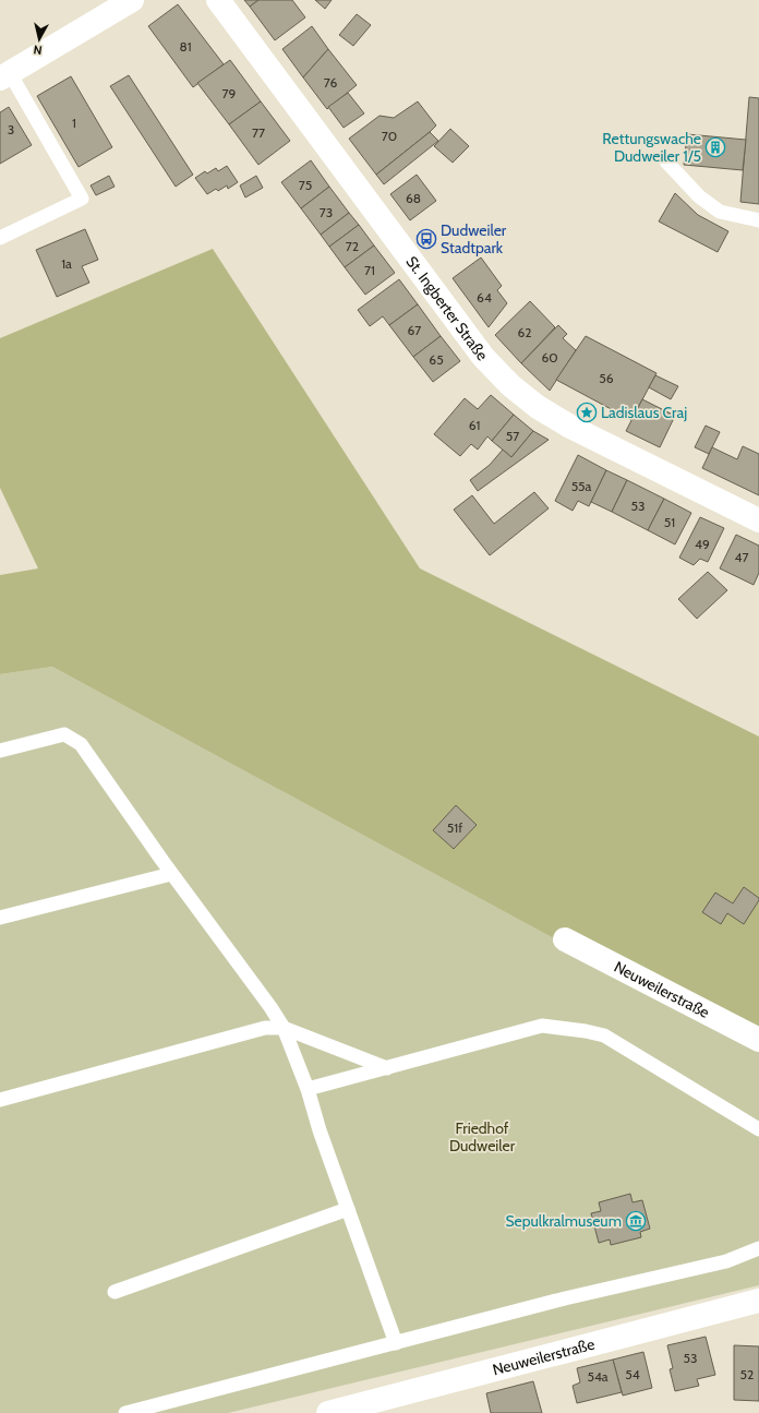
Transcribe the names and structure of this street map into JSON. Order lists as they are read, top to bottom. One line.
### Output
{"streets":{"street":["St. Ingberter Straße","Neuweilerstraße"]},"parks":["Friedhof Dudweiler"],"places":{"building":["Rettungswache Dudweiler 1/5"],"bus stop":["Dudweiler Stadtpark"],"place":["Ladislaus Craj"],"museum":["Sepulkralmuseum"]},"house_numbers":["81","76","79","1","3","77","70","75","68","73","72","1a","71","64","67","62","60","65","56","61","57","55a","53","51","49","47","51f","53","54","52","54a"],"north":"bottom"}
